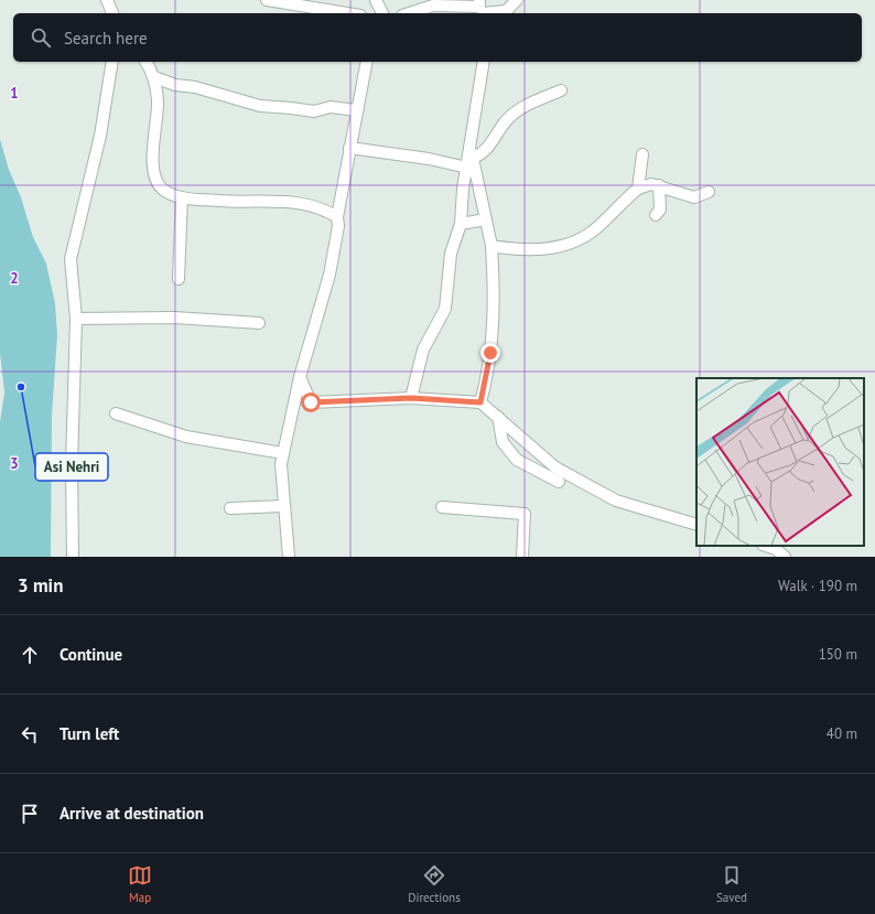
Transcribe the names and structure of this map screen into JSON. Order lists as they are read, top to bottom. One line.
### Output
{"places":["Asi Nehri"],"page":{"search":"Search here","heading":["3 min","Walk · 190 m"],"list":[["Continue","150 m"],["Turn left","40 m"],"Arrive at destination"],"nav":["Map","Directions","Saved"]},"grid":{"rows":["1","2","3"]}}
